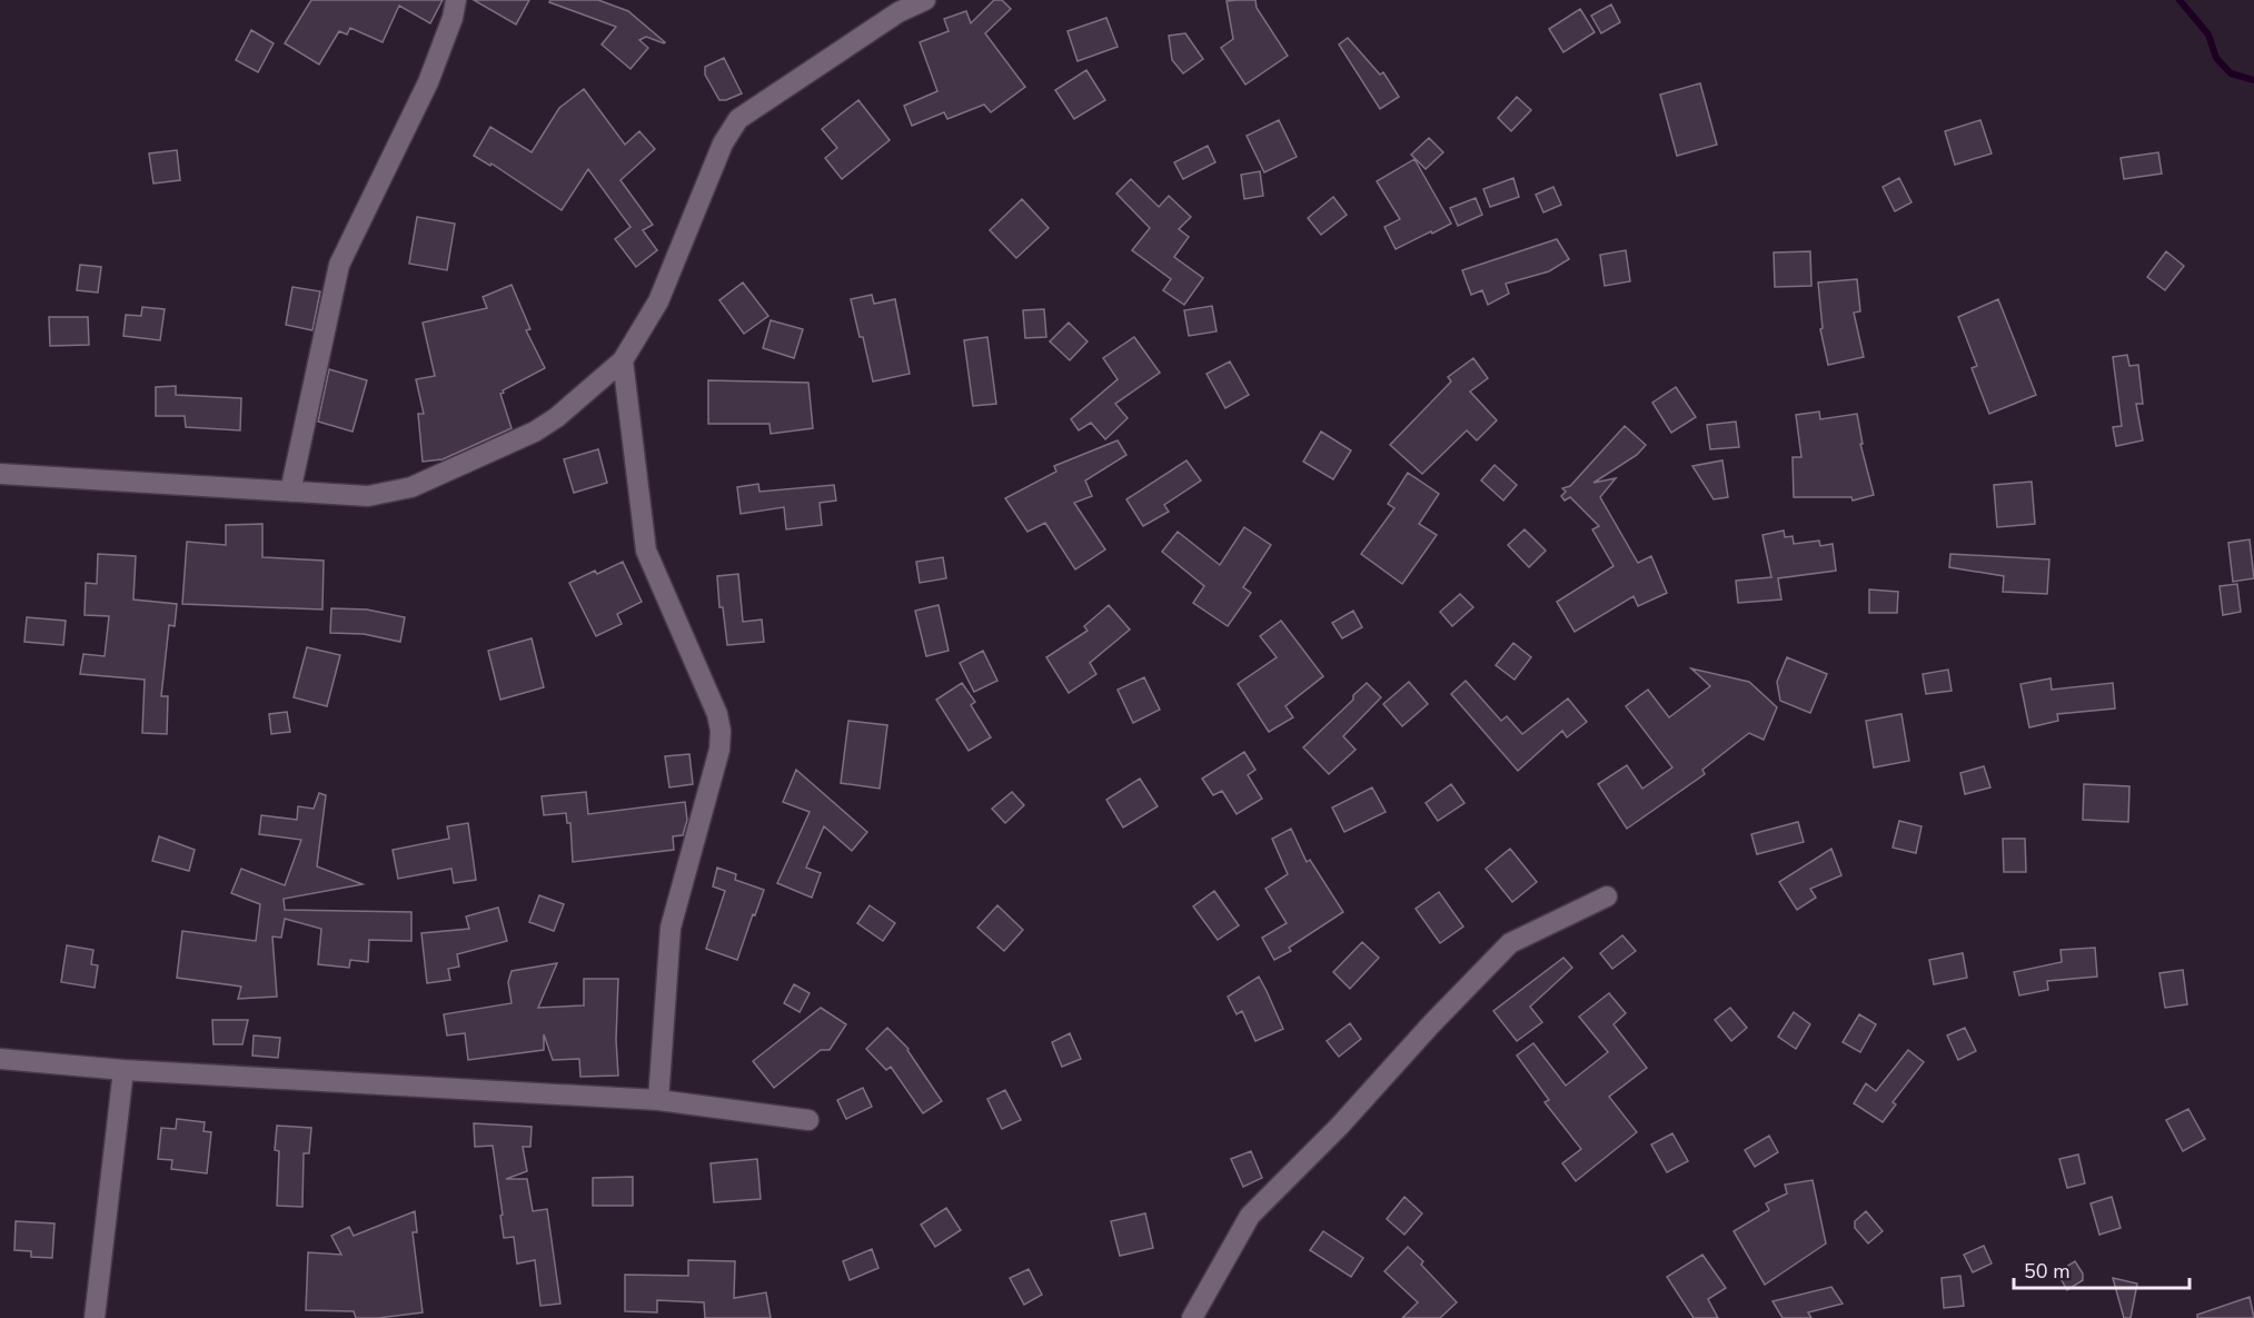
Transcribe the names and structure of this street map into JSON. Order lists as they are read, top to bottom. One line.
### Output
{"scale_bar":"50 m"}
